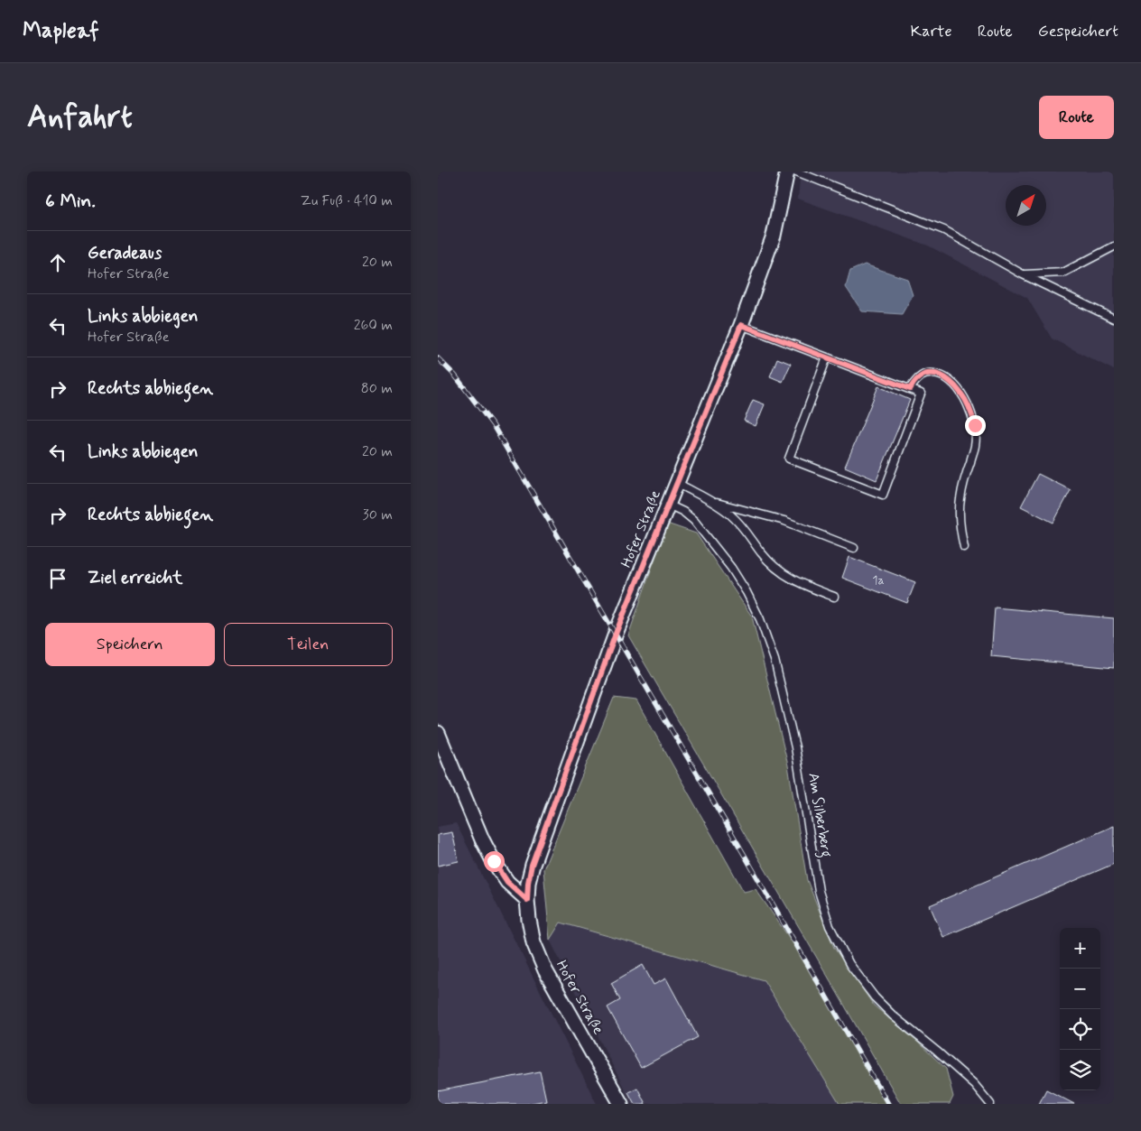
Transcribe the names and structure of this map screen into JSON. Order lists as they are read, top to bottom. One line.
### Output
{"streets":{"street":["Hofer Straße"],"lane":["Am Silberberg"]},"crossings":[["Hofer Straße","Am Silberberg"]],"house_numbers":["1a"],"north":"top right","page":{"header":"Mapleaf","nav":["Karte","Route","Gespeichert"],"buttons":["Route",["Speichern","Teilen"]],"title":"Anfahrt","heading":["6 Min.","Zu Fuß · 410 m"],"list":[["Geradeaus","Hofer Straße","20 m"],["Links abbiegen","Hofer Straße","260 m"],["Rechts abbiegen","80 m"],["Links abbiegen","20 m"],["Rechts abbiegen","30 m"],"Ziel erreicht"],"map_buttons":["+","−"]}}
